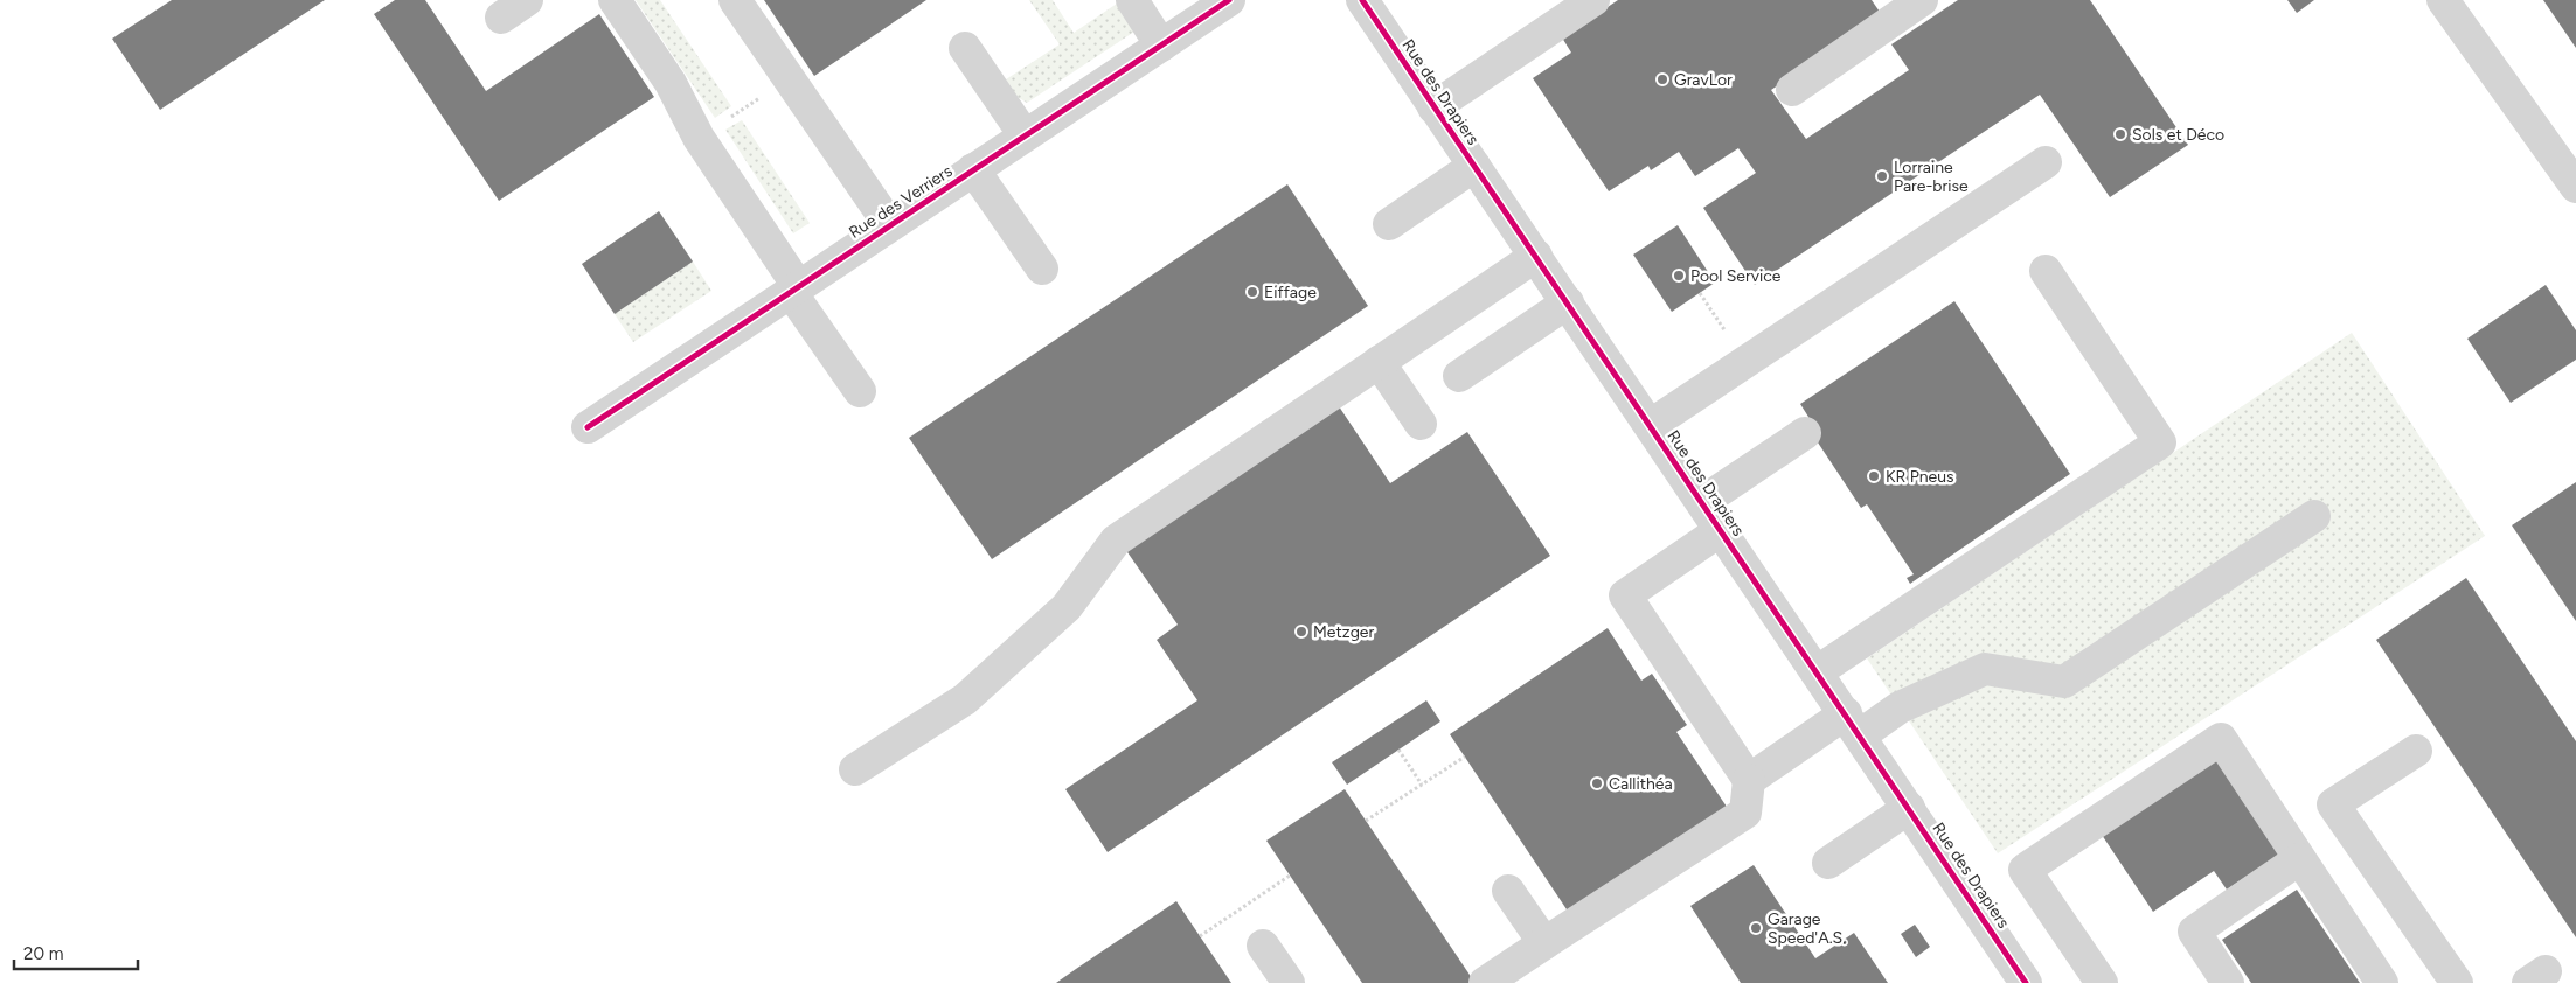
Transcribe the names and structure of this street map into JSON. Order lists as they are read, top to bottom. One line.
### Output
{"streets":{"street":["Rue des Drapiers","Rue des Verriers"]},"places":["GravLor","Sols et Déco","Lorraine Pare-brise","Pool Service","Eiffage","KR Pneus","Metzger","Callithéa","Garage Speed'A.S."],"scale_bar":"20 m"}
